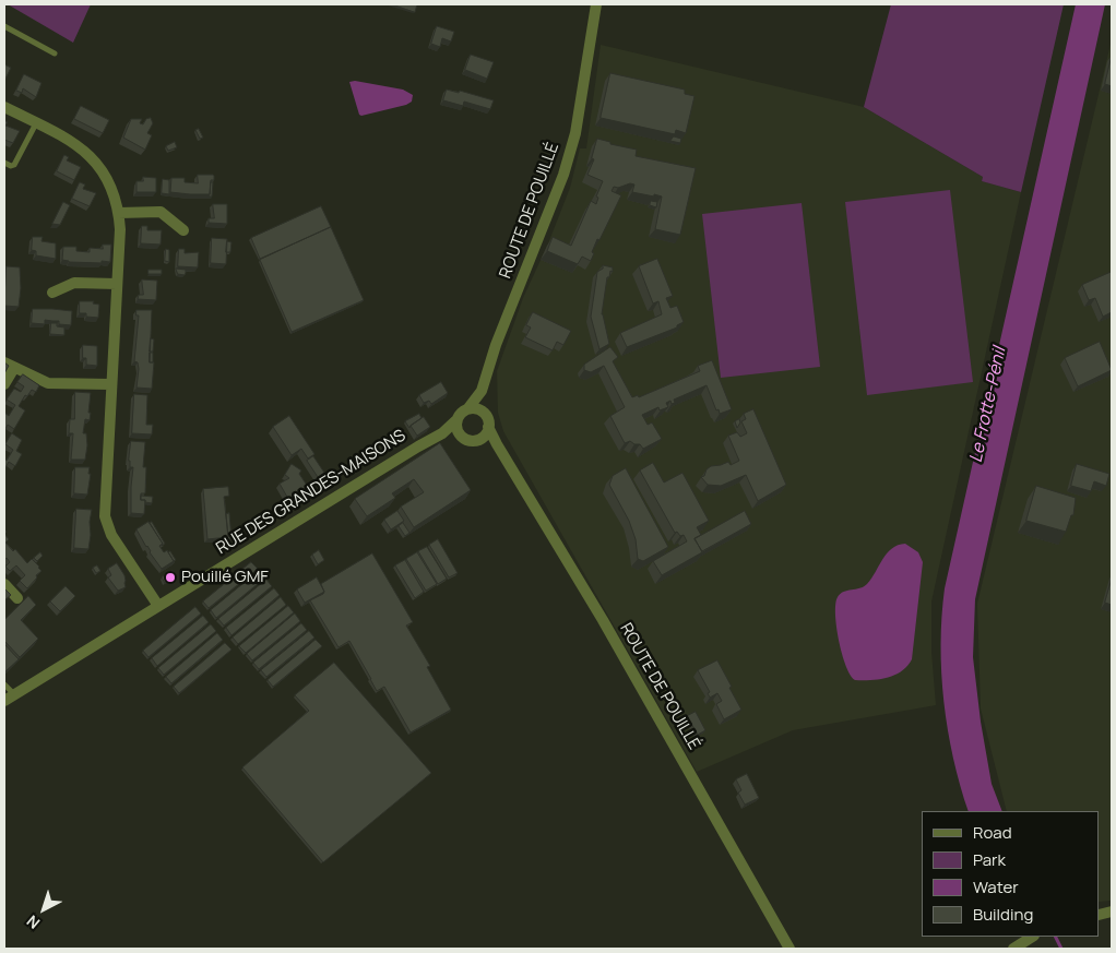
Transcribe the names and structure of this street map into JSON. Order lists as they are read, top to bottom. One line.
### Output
{"streets":{"street":["ROUTE DE POUILLÉ","RUE DES GRANDES-MAISONS"]},"water":["Le Frotte-Pénil"],"places":["Pouillé GMF"],"legend":["Road","Park","Water","Building"],"north":"bottom left"}
